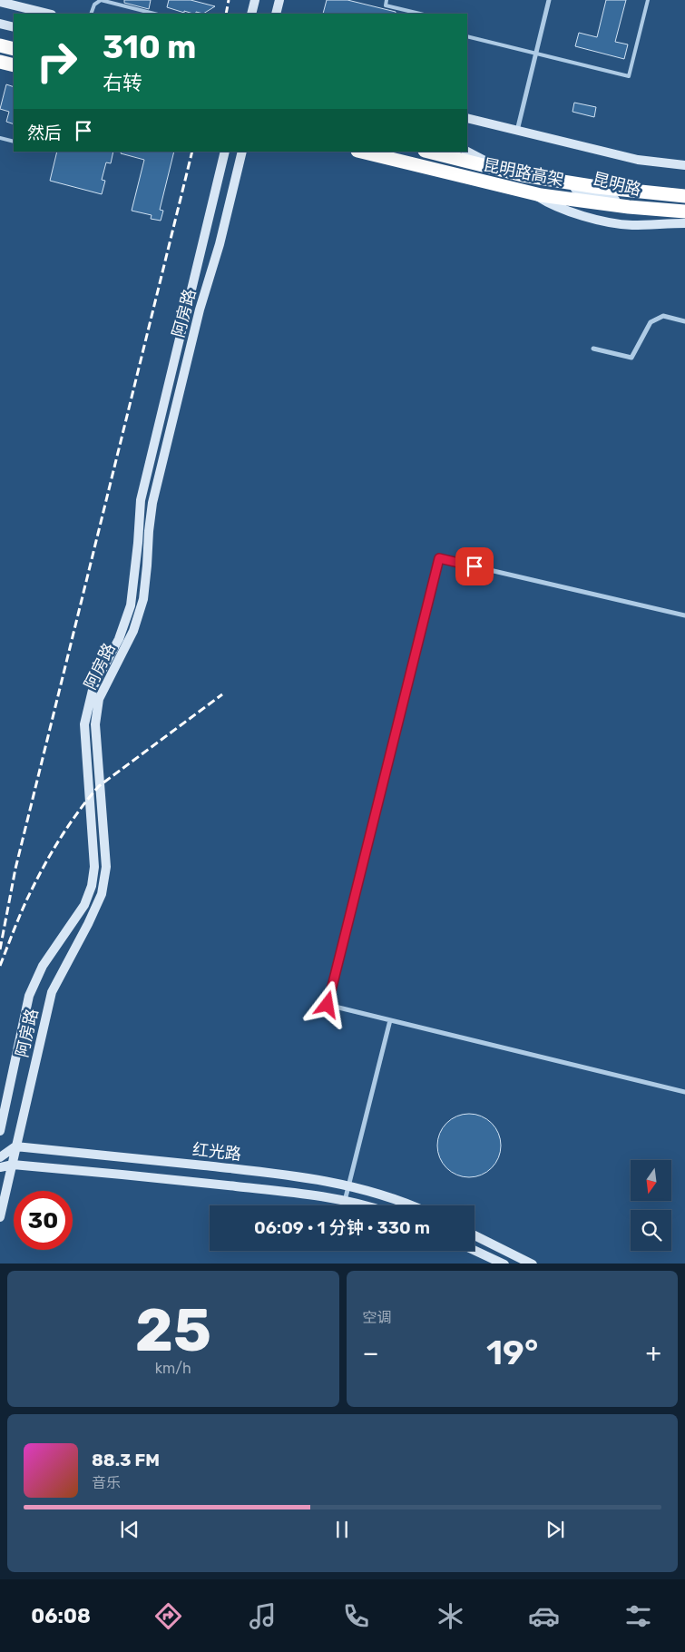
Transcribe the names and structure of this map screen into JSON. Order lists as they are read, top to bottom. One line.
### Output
{"streets":{"highway":["昆明路高架"],"main road":["昆明路","阿房路","红光路"]},"crossings":[["阿房路","红光路"]],"north":"bottom","page":{"turn":["310 m","右转"],"then":"然后","limit":"30","trip":"06:09 · 1 分钟 · 330 m","tile":[["25","km/h"],"空调"],"heat":["−","19°","+"],"song":["88.3 FM","音乐"],"tabs":"06:08"}}
